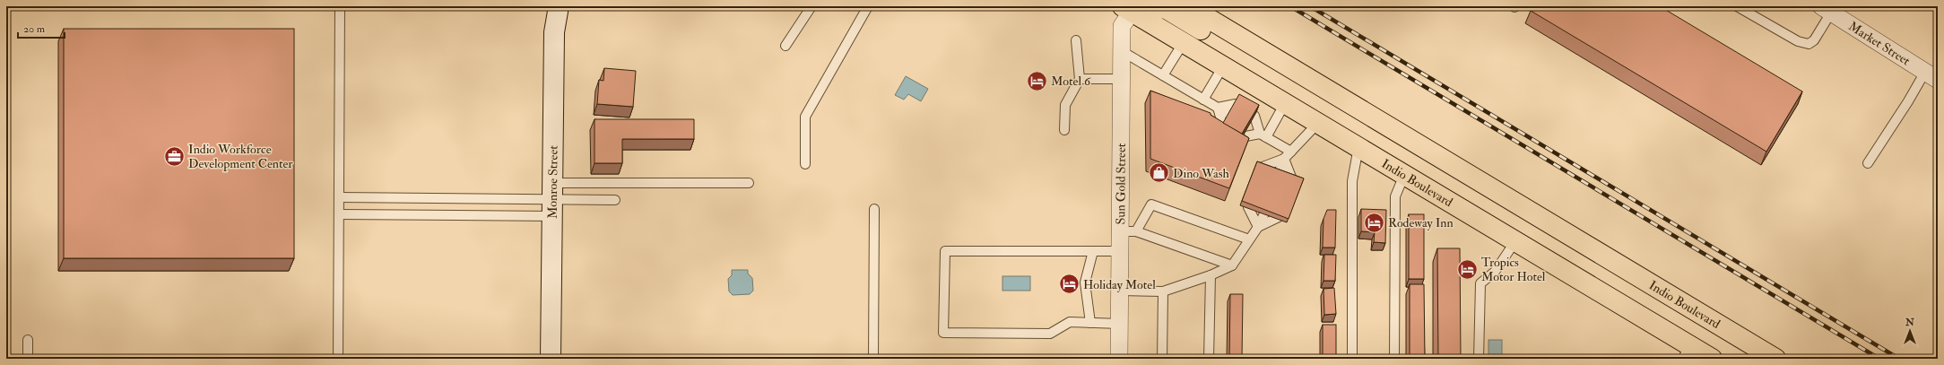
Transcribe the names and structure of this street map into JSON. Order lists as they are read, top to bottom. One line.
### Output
{"streets":{"main road":["Monroe Street","Indio Boulevard"],"street":["Market Street","Sun Gold Street"]},"crossings":[["Indio Boulevard","Sun Gold Street"]],"places":{"hotel":["Motel 6","Rodeway Inn","Tropics Motor Hotel","Holiday Motel"],"office":["Indio Workforce Development Center"],"shop":["Dino Wash"]},"scale_bar":"20 m","north":"top"}
